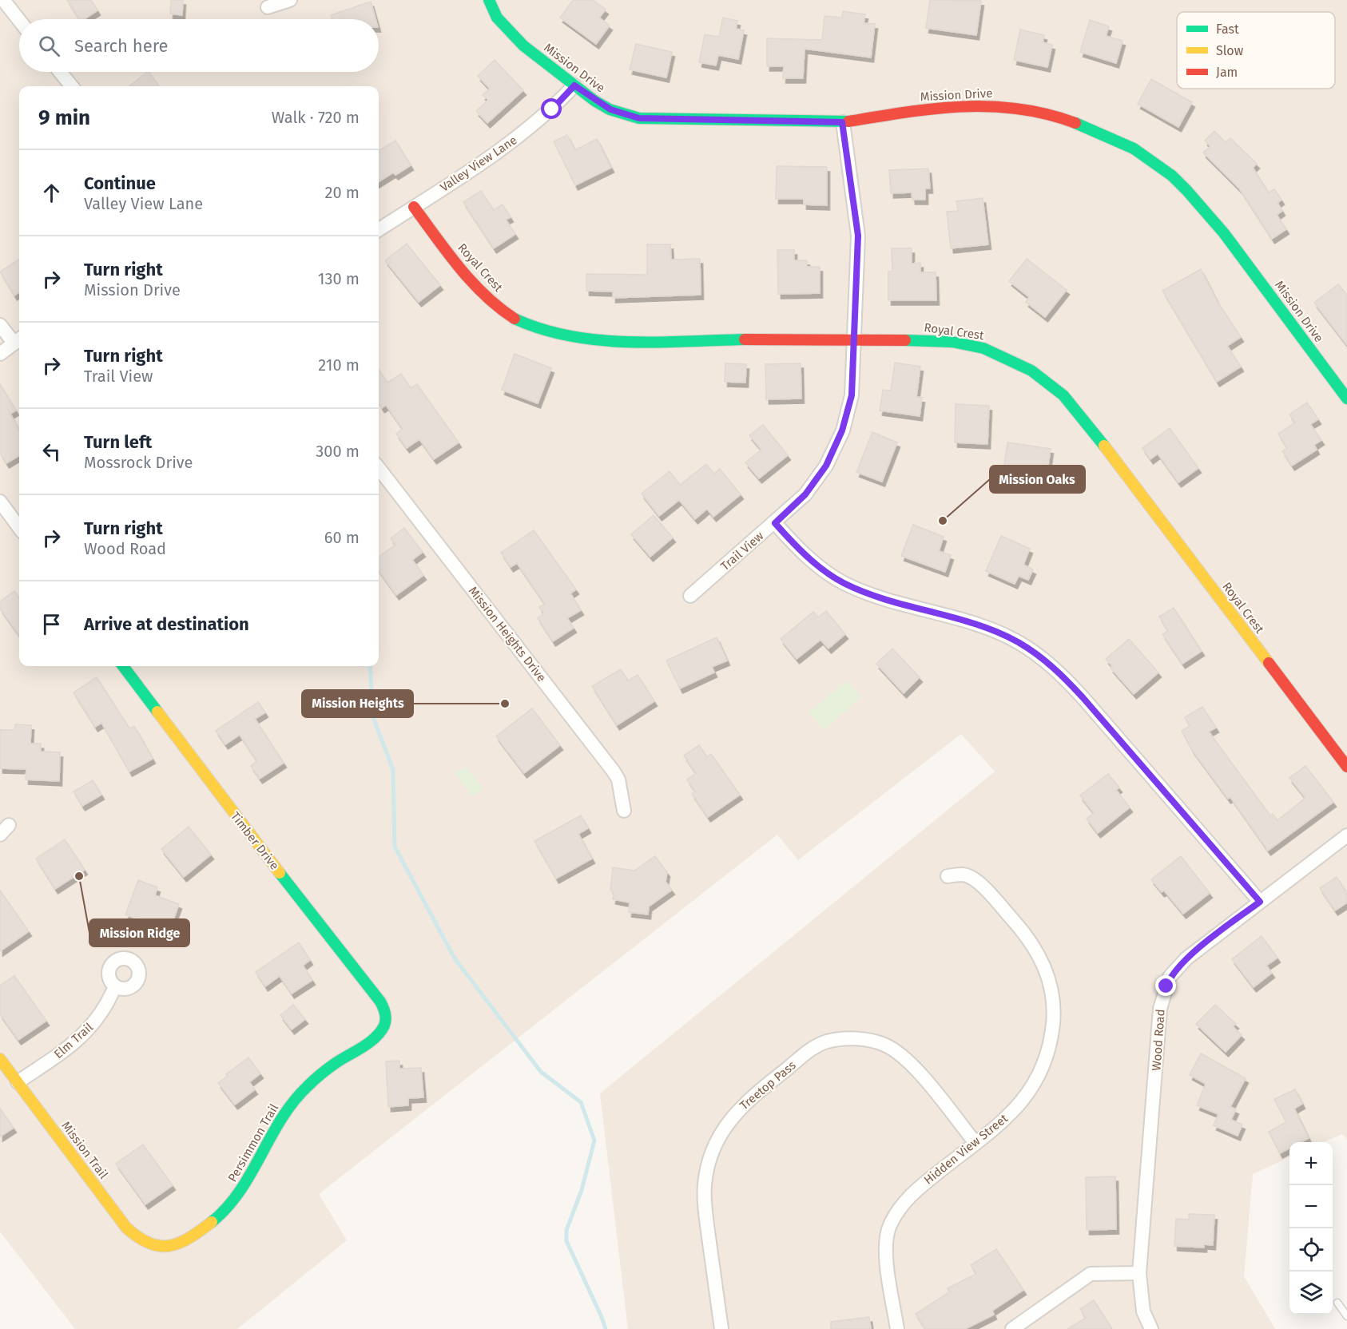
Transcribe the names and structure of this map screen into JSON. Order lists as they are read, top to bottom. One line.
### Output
{"streets":{"street":["Mission Drive","Valley View Lane","Royal Crest","Trail View","Mission Heights Drive","Timber Drive","Wood Road","Elm Trail","Treetop Pass","Persimmon Trail","Hidden View Street","Mission Trail"]},"crossings":[["Mission Drive","Valley View Lane"],["Mission Drive","Trail View"],["Valley View Lane","Royal Crest"],["Royal Crest","Trail View"],["Timber Drive","Persimmon Trail"],["Elm Trail","Mission Trail"],["Treetop Pass","Hidden View Street"],["Persimmon Trail","Mission Trail"]],"places":["Mission Oaks","Mission Heights","Mission Ridge"],"legend":["Fast","Slow","Jam"],"page":{"search":"Search here","heading":["9 min","Walk · 720 m"],"list":[["Continue","Valley View Lane","20 m"],["Turn right","Mission Drive","130 m"],["Turn right","Trail View","210 m"],["Turn left","Mossrock Drive","300 m"],["Turn right","Wood Road","60 m"],"Arrive at destination"],"map_buttons":["+","−"]}}
